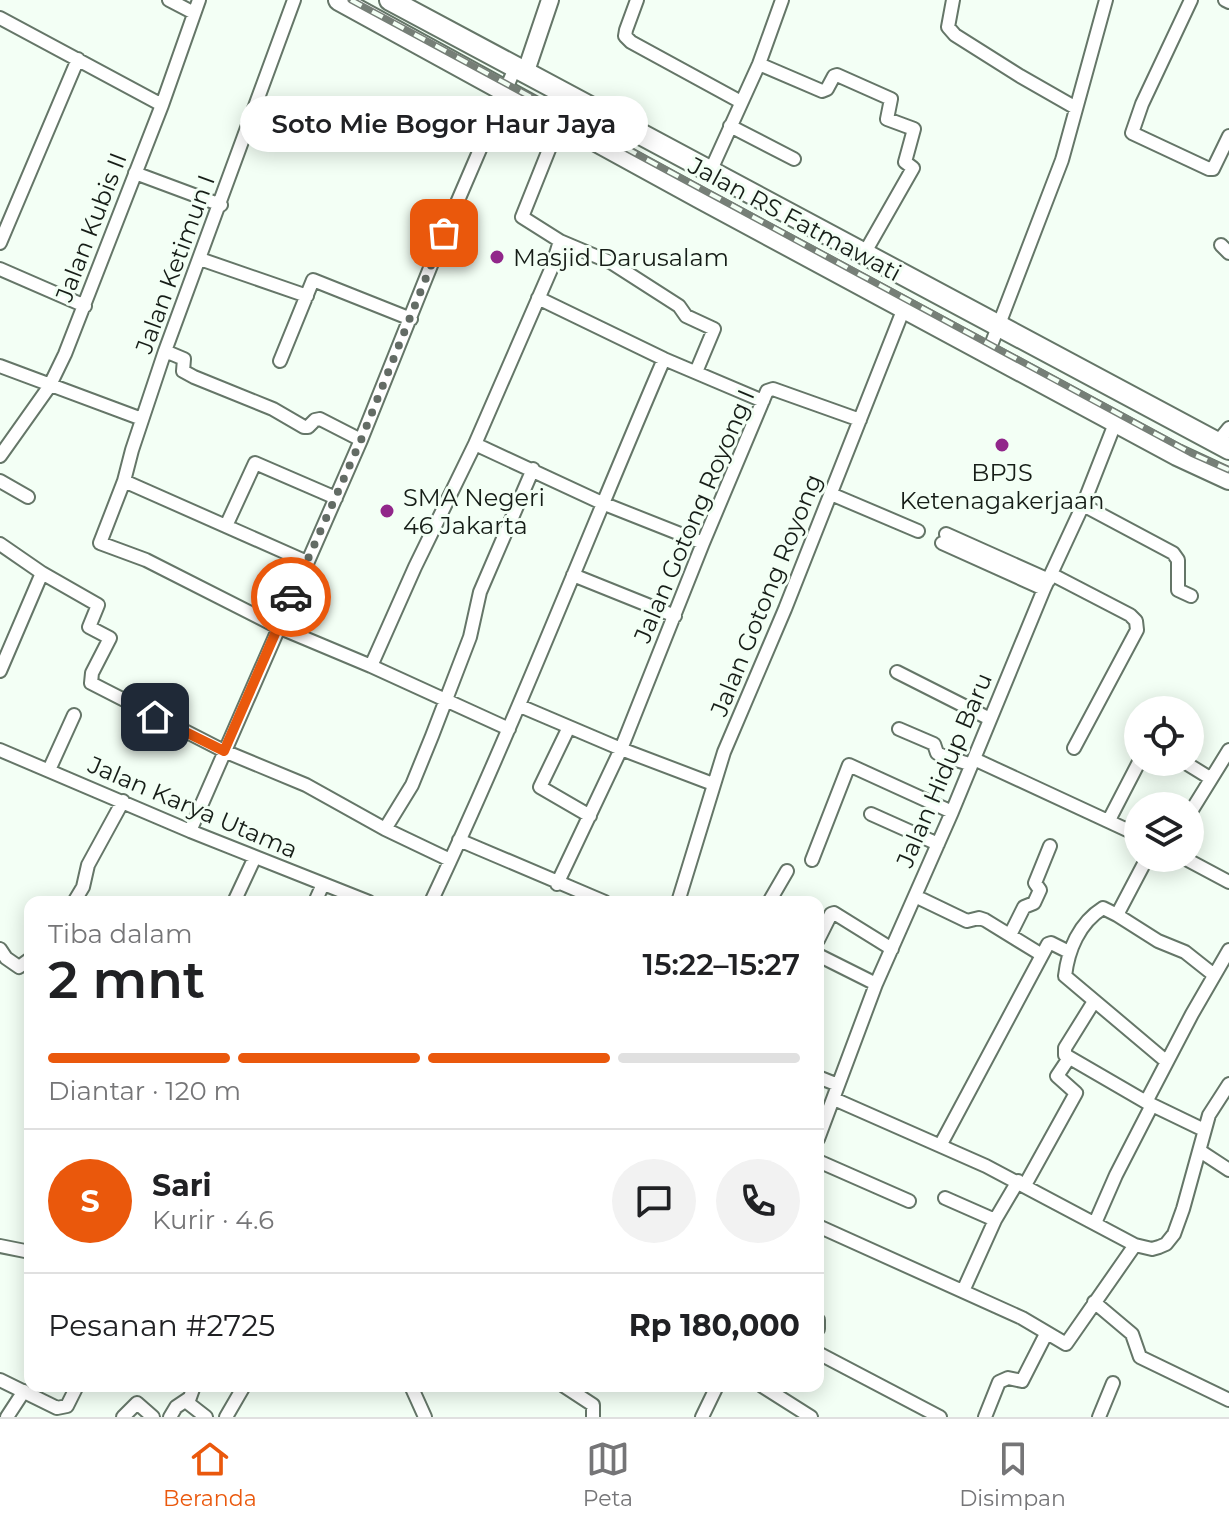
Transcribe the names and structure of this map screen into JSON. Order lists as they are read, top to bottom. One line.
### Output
{"streets":{"main road":["Jalan RS Fatmawati"],"street":["Jalan Kubis II","Jalan Ketimun I","Jalan Gotong Royong I","Jalan Gotong Royong","Jalan Hidup Baru","Jalan Karya Utama"]},"crossings":[["Jalan RS Fatmawati","Jalan Gotong Royong"],["Jalan RS Fatmawati","Jalan Hidup Baru"],["Jalan Gotong Royong I","Jalan Gotong Royong"]],"places":["Soto Mie Bogor Haur Jaya","Masjid Darusalam","BPJS Ketenagakerjaan","SMA Negeri 46 Jakarta"],"page":{"bubble":"Soto Mie Bogor Haur Jaya","heading":["2 mnt","Tiba dalam","15:22–15:27"],"panel":["Sari","Kurir · 4.6","Pesanan #2725","Rp 180,000"],"bar":"Diantar · 120 m","round":"S","tabs":["Beranda","Peta","Disimpan"]}}
